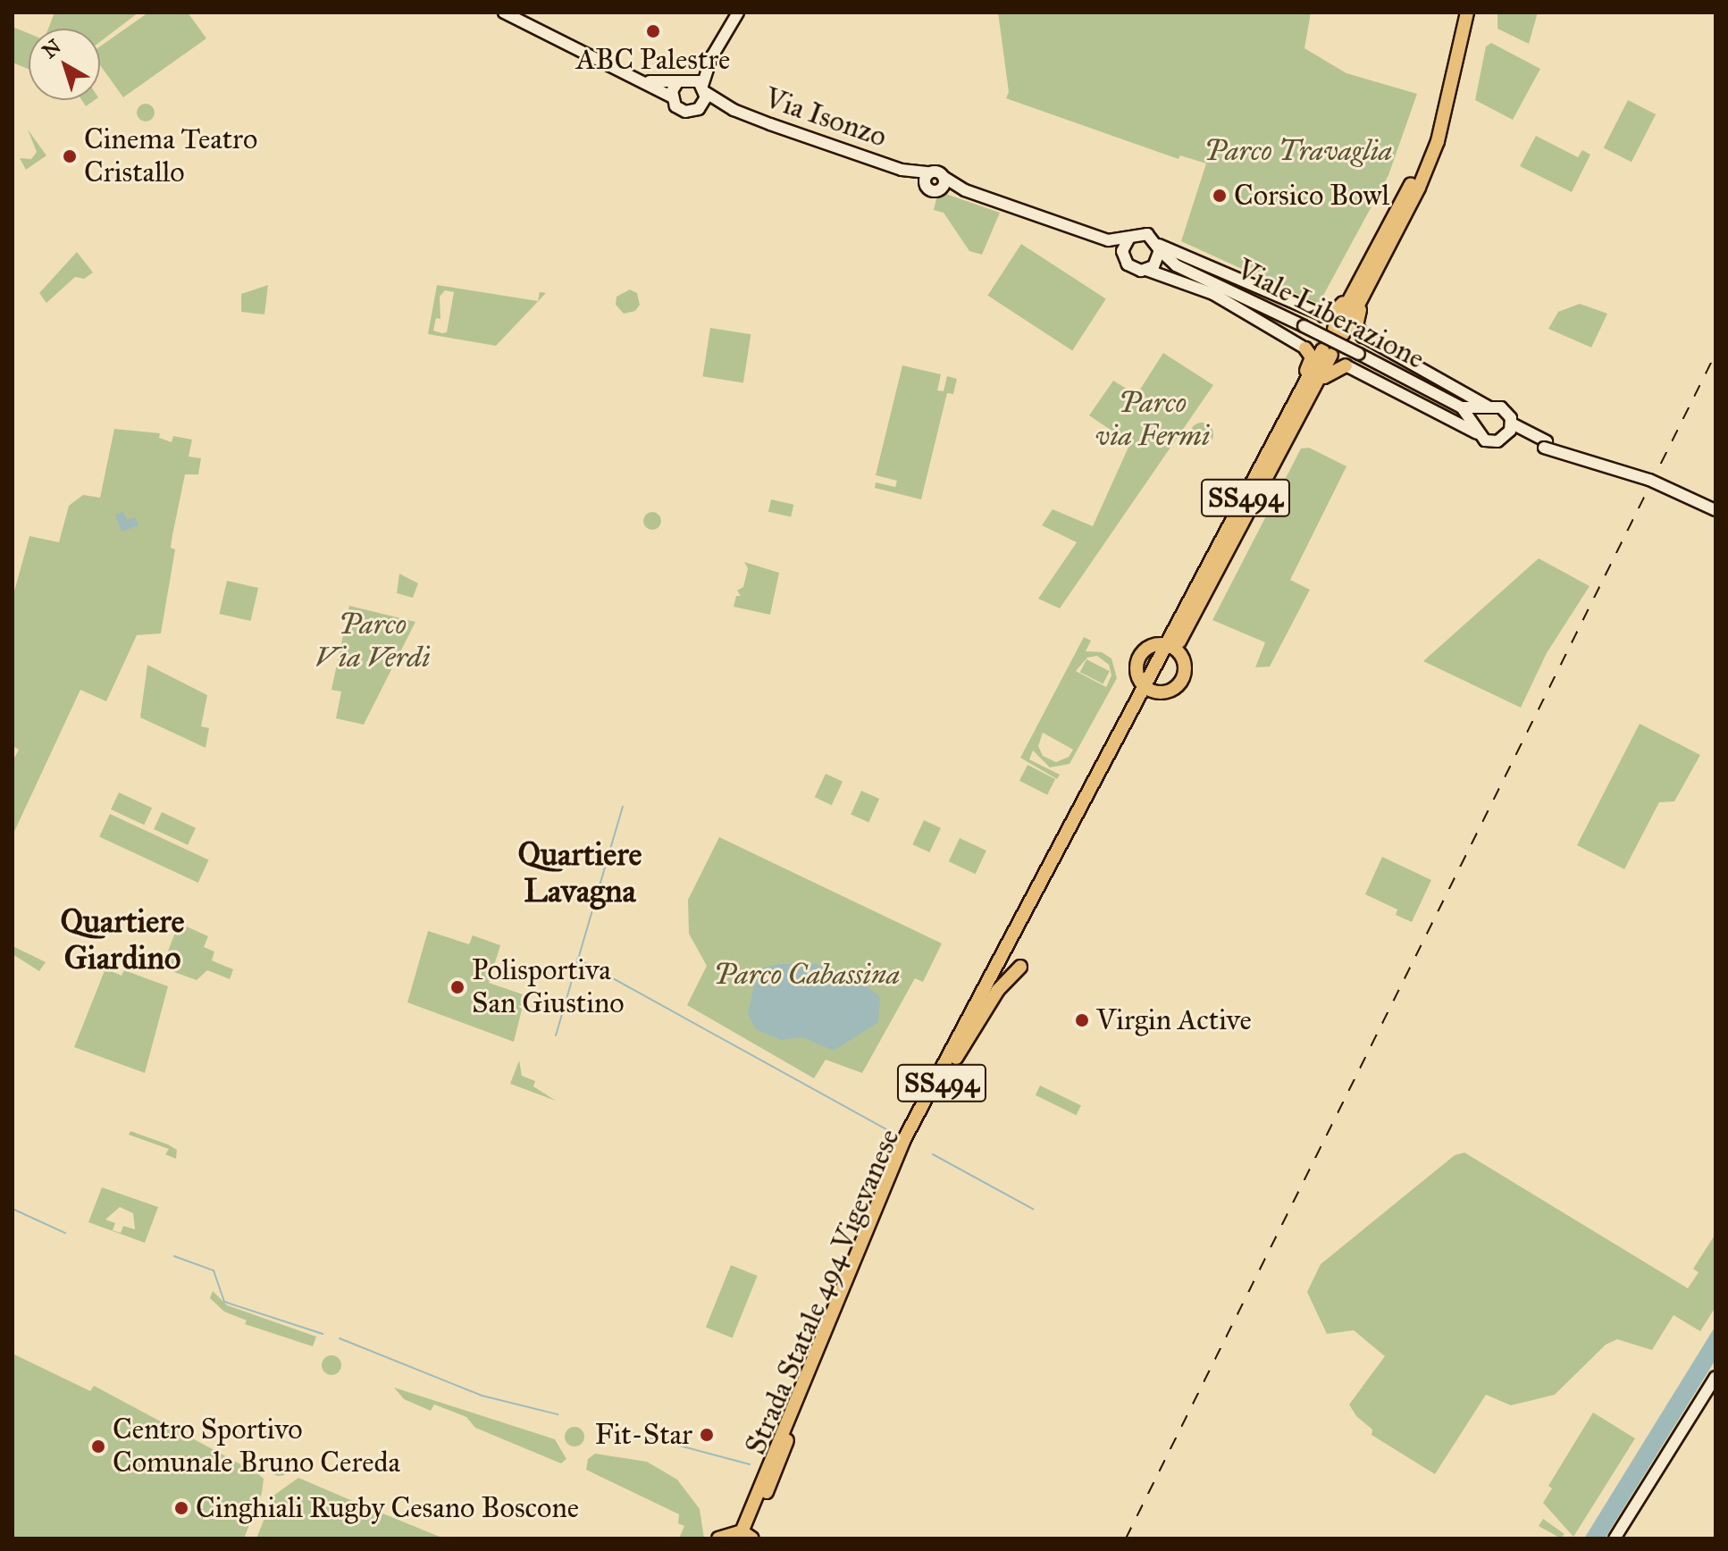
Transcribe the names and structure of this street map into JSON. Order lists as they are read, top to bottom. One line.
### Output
{"streets":{"main road":["Via Isonzo","Viale Liberazione","SS494","Strada Statale 494 Vigevanese"]},"crossings":[["SS494","Strada Statale 494 Vigevanese"]],"districts":["Quartiere Lavagna","Quartiere Giardino"],"parks":["Parco Travaglia","Parco via Fermi","Parco Via Verdi","Parco Cabassina"],"places":["ABC Palestre","Cinema Teatro Cristallo","Corsico Bowl","Polisportiva San Giustino","Virgin Active","Fit-Star","Centro Sportivo Comunale Bruno Cereda","Cinghiali Rugby Cesano Boscone"],"north":"top left"}
